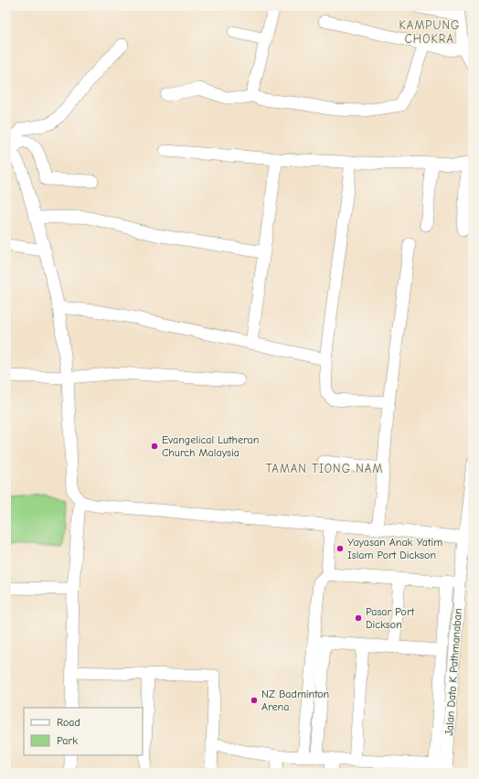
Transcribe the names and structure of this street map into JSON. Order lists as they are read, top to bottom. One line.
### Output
{"streets":{"street":["Jalan Dato K Pathmanaban"]},"districts":["KAMPUNG CHOKRA","TAMAN TIONG NAM"],"places":["Evangelical Lutheran Church Malaysia","Yayasan Anak Yatim Islam Port Dickson","Pasar Port Dickson","NZ Badminton Arena"],"legend":["Road","Park"]}
